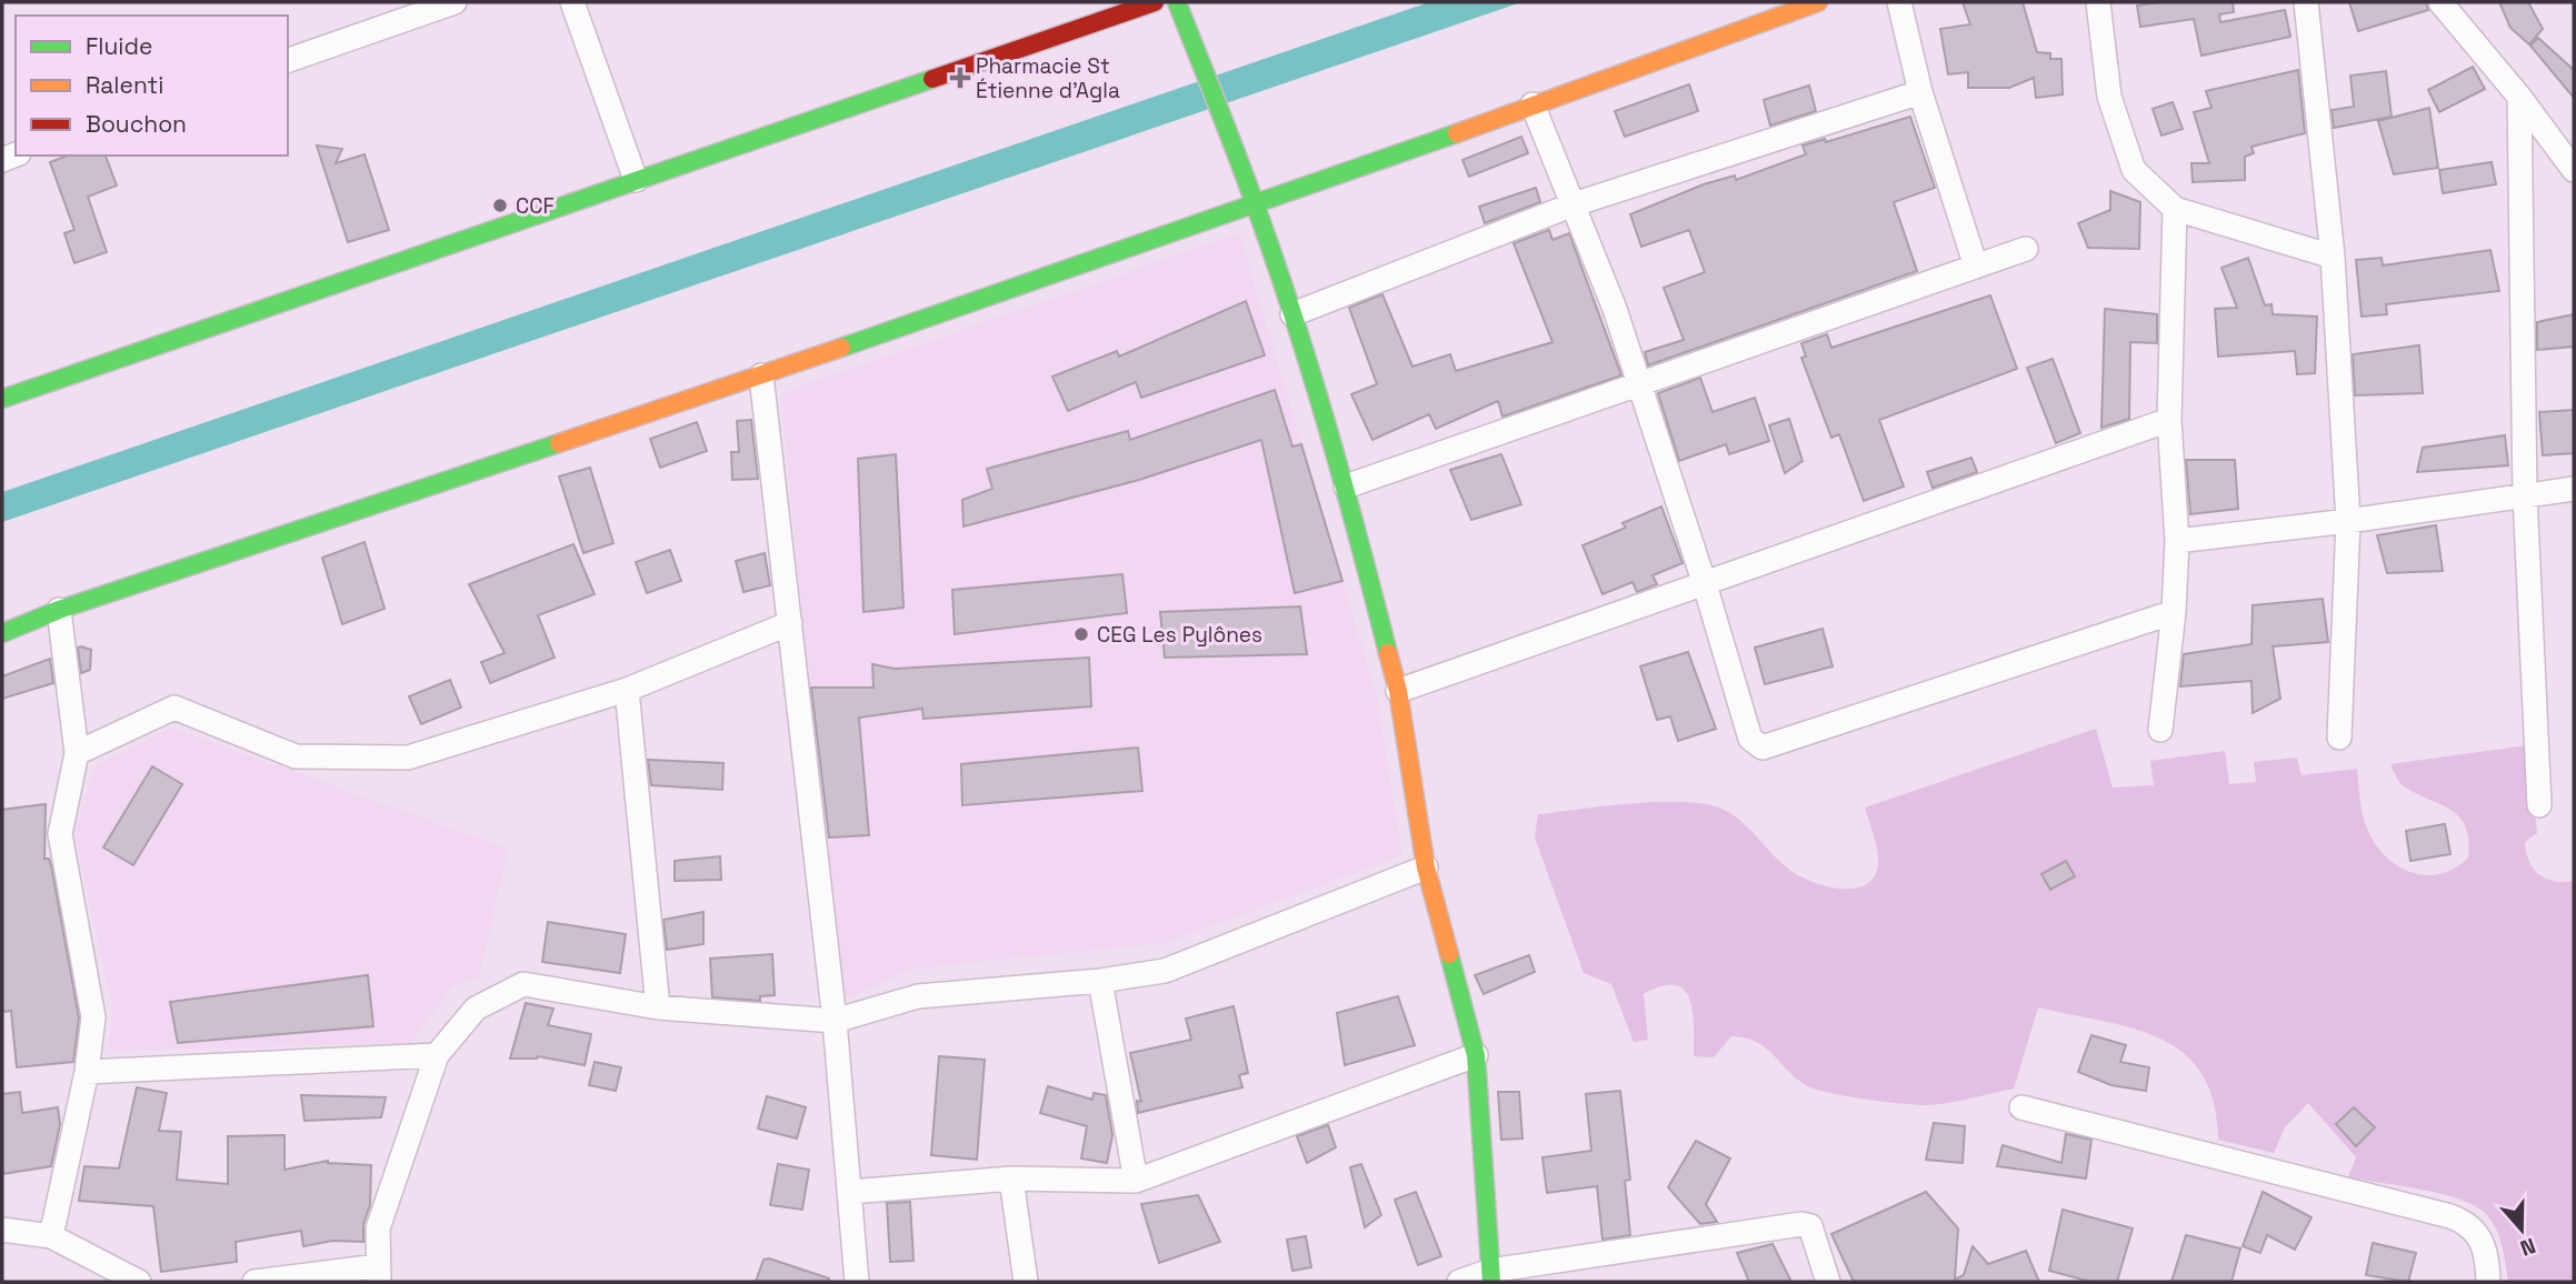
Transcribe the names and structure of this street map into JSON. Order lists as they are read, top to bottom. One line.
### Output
{"places":{"health":["Pharmacie St Étienne d'Agla"],"other":["CCF","CEG Les Pylônes"]},"legend":["Fluide","Ralenti","Bouchon"],"north":"bottom"}
